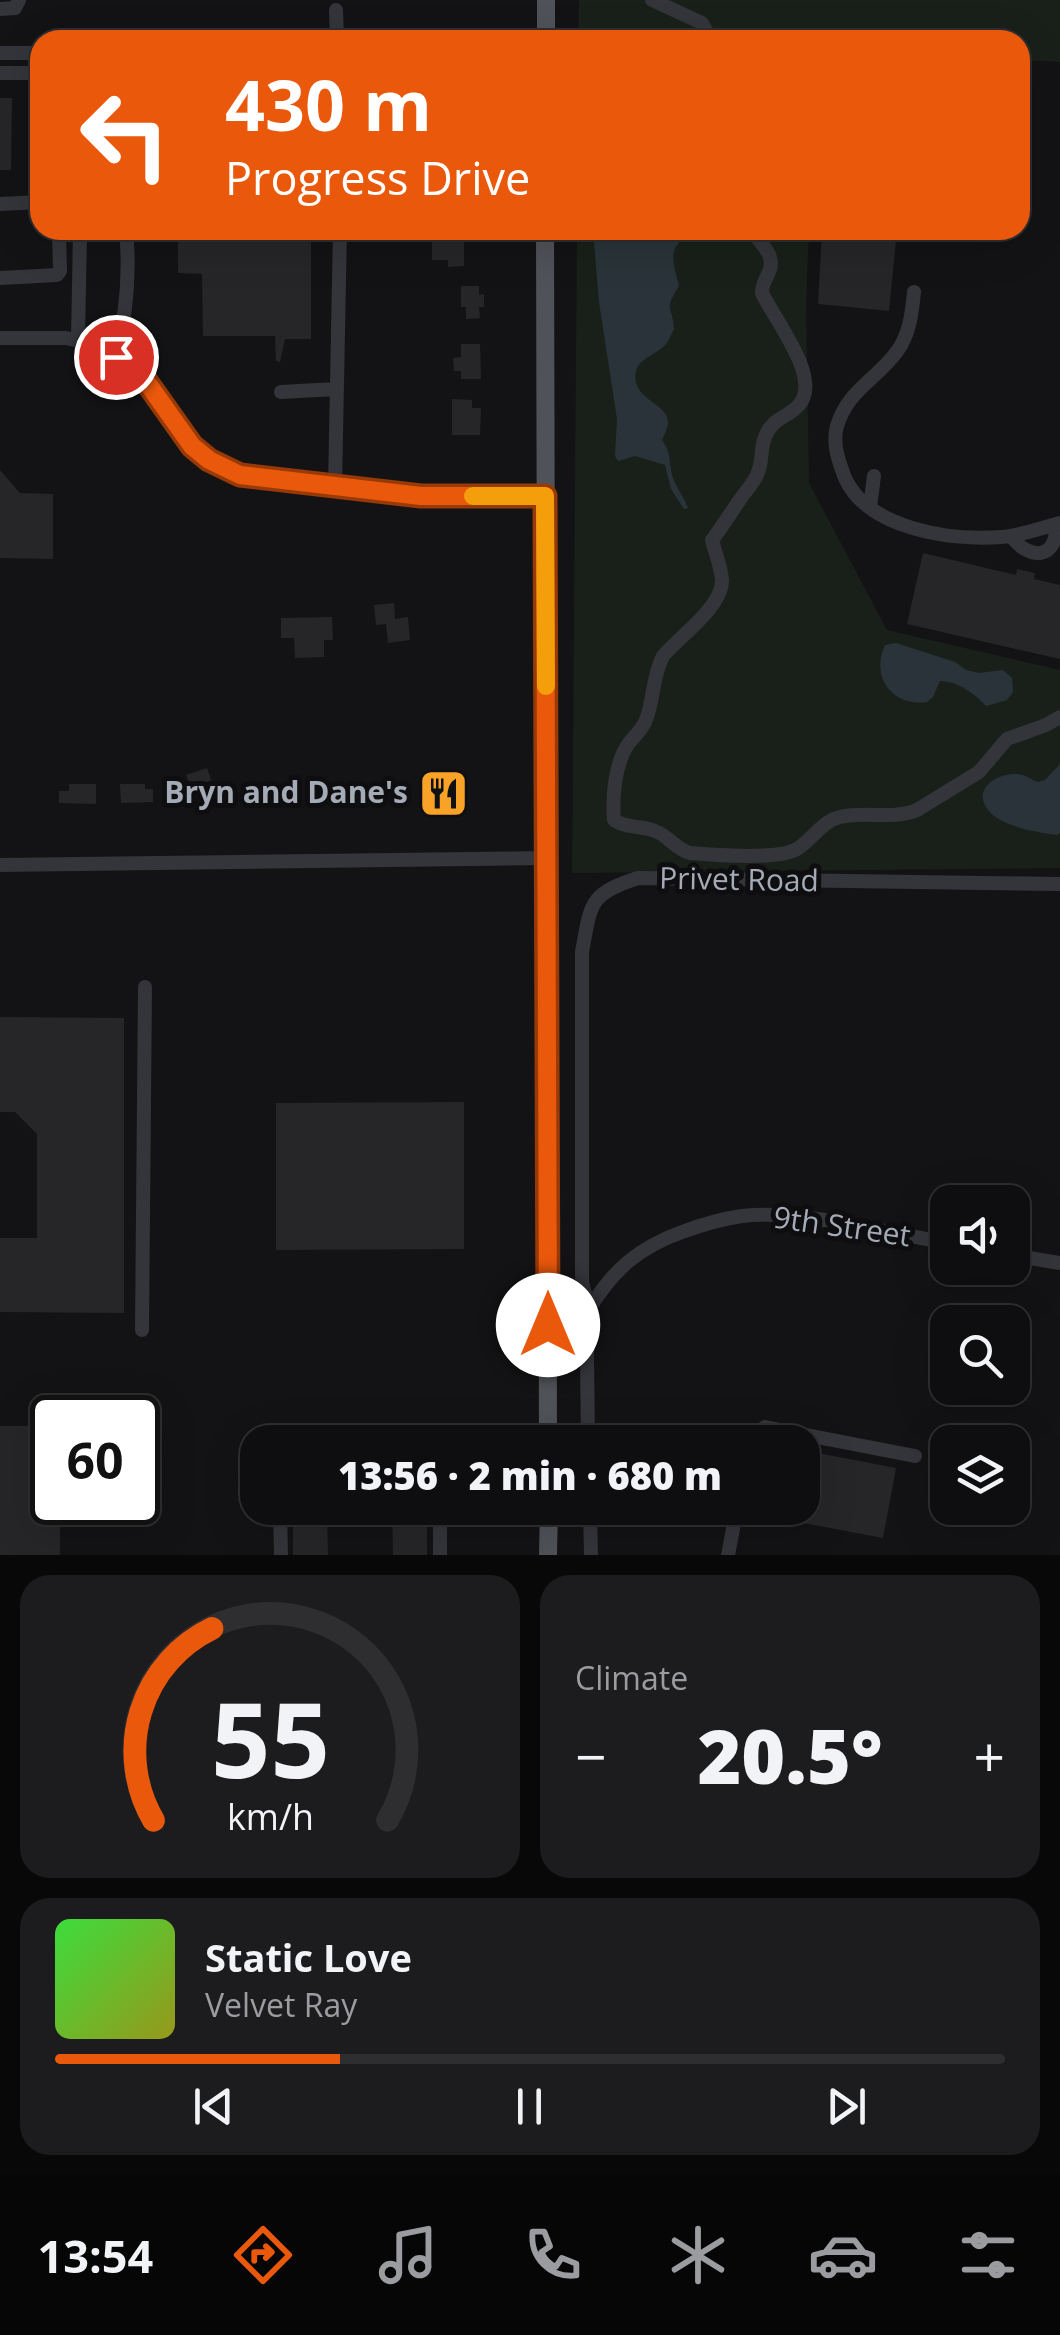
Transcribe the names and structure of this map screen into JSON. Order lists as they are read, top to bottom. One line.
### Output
{"streets":{"street":["Privet Road","9th Street"]},"crossings":[["Privet Road","9th Street"]],"places":{"restaurant":["Bryn and Dane's"]},"page":{"turn":["430 m","Progress Drive"],"limit":"60","trip":"13:56 · 2 min · 680 m","tile":"Climate","heat":["−","20.5°","+"],"song":["Static Love","Velvet Ray"],"tabs":"13:54","gauge":["55","km/h"]}}
